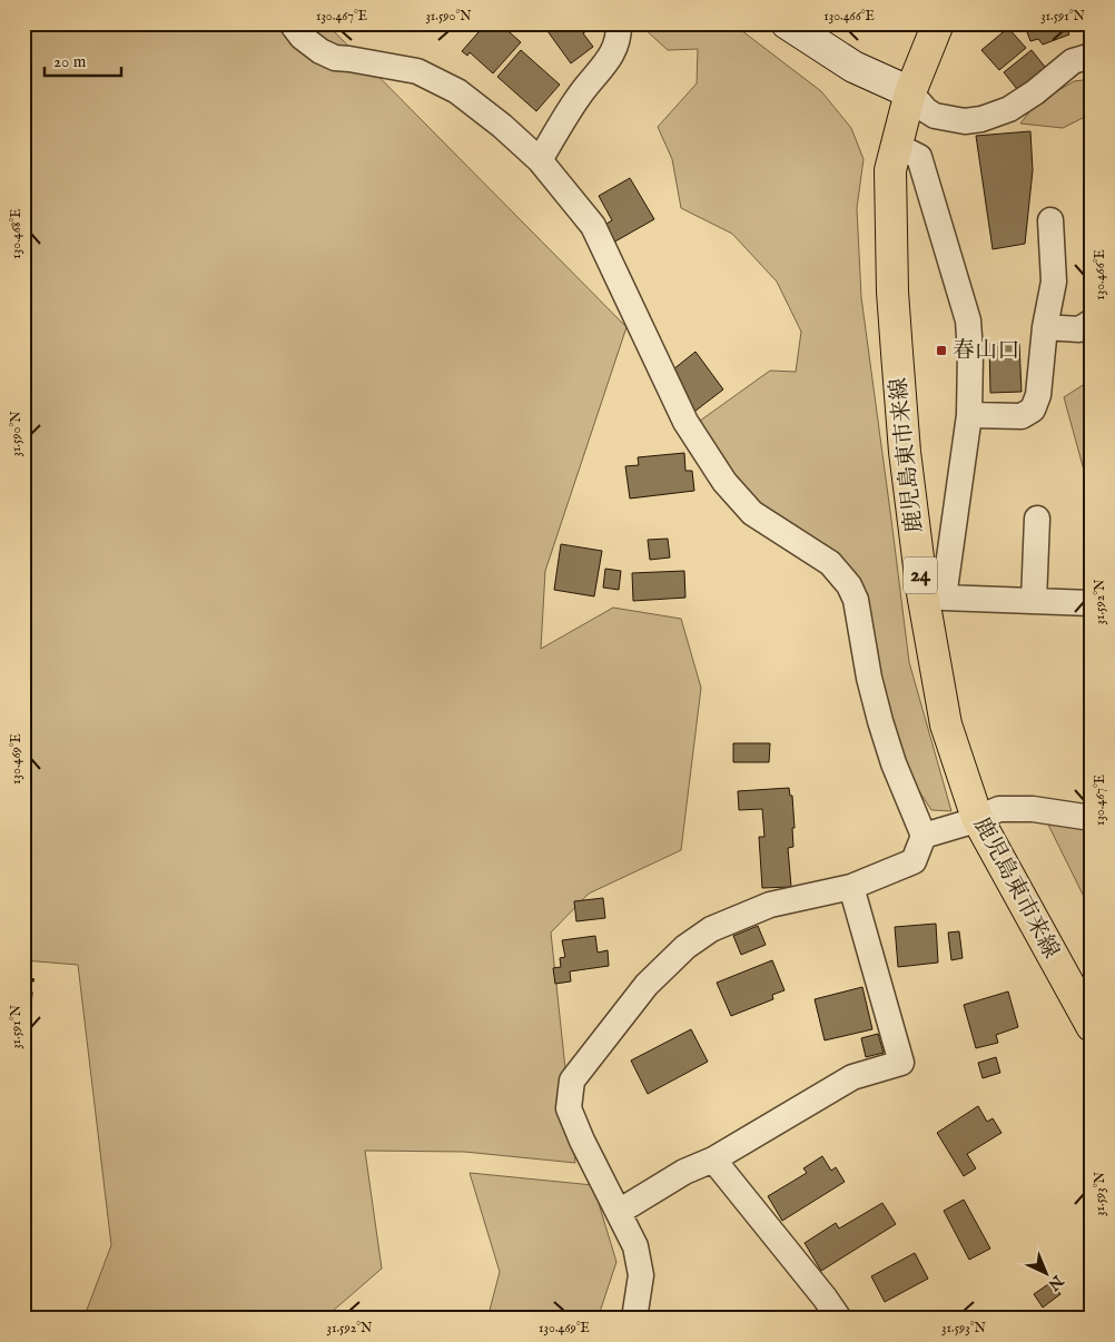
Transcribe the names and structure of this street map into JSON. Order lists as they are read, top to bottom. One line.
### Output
{"streets":{"main road":["鹿児島東市来線","24"]},"places":{"transit":["春山口"]},"scale_bar":"20 m","north":"bottom right","coordinates":["130.467°E","31.590°N","130.466°E","31.591°N","130.468°E","31.592°N","130.469°E","31.593°N"]}
